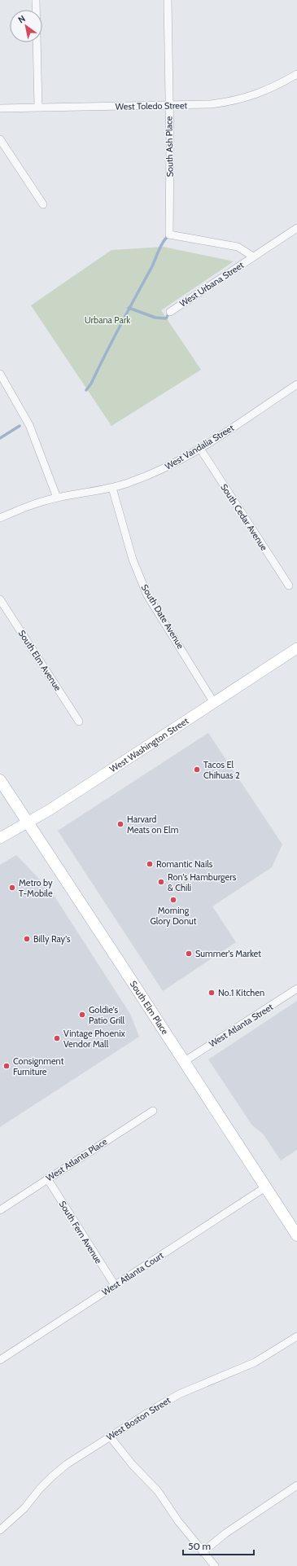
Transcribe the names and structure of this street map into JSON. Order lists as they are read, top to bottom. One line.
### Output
{"streets":{"main road":["West Washington Street","South Elm Place"],"street":["West Toledo Street","South Ash Place","West Urbana Street","West Vandalia Street","South Cedar Avenue","South Date Avenue","South Elm Avenue","West Atlanta Street","West Atlanta Place","South Fern Avenue","West Atlanta Court","West Boston Street"]},"crossings":[["West Toledo Street","South Ash Place"],["South Ash Place","West Urbana Street"],["West Vandalia Street","South Cedar Avenue"],["West Vandalia Street","South Date Avenue"],["South Date Avenue","West Washington Street"],["West Washington Street","South Elm Place"],["South Elm Place","West Atlanta Street"],["South Elm Place","West Atlanta Court"],["West Atlanta Place","South Fern Avenue"],["South Fern Avenue","West Atlanta Court"]],"parks":["Urbana Park"],"places":["Tacos El Chihuas 2","Harvard Meats on Elm","Romantic Nails","Ron's Hamburgers & Chili","Metro by T-Mobile","Morning Glory Donut","Billy Ray's","Summer's Market","No.1 Kitchen","Goldie's Patio Grill","Vintage Phoenix Vendor Mall","Consignment Furniture"],"scale_bar":"50 m","north":"top left"}
